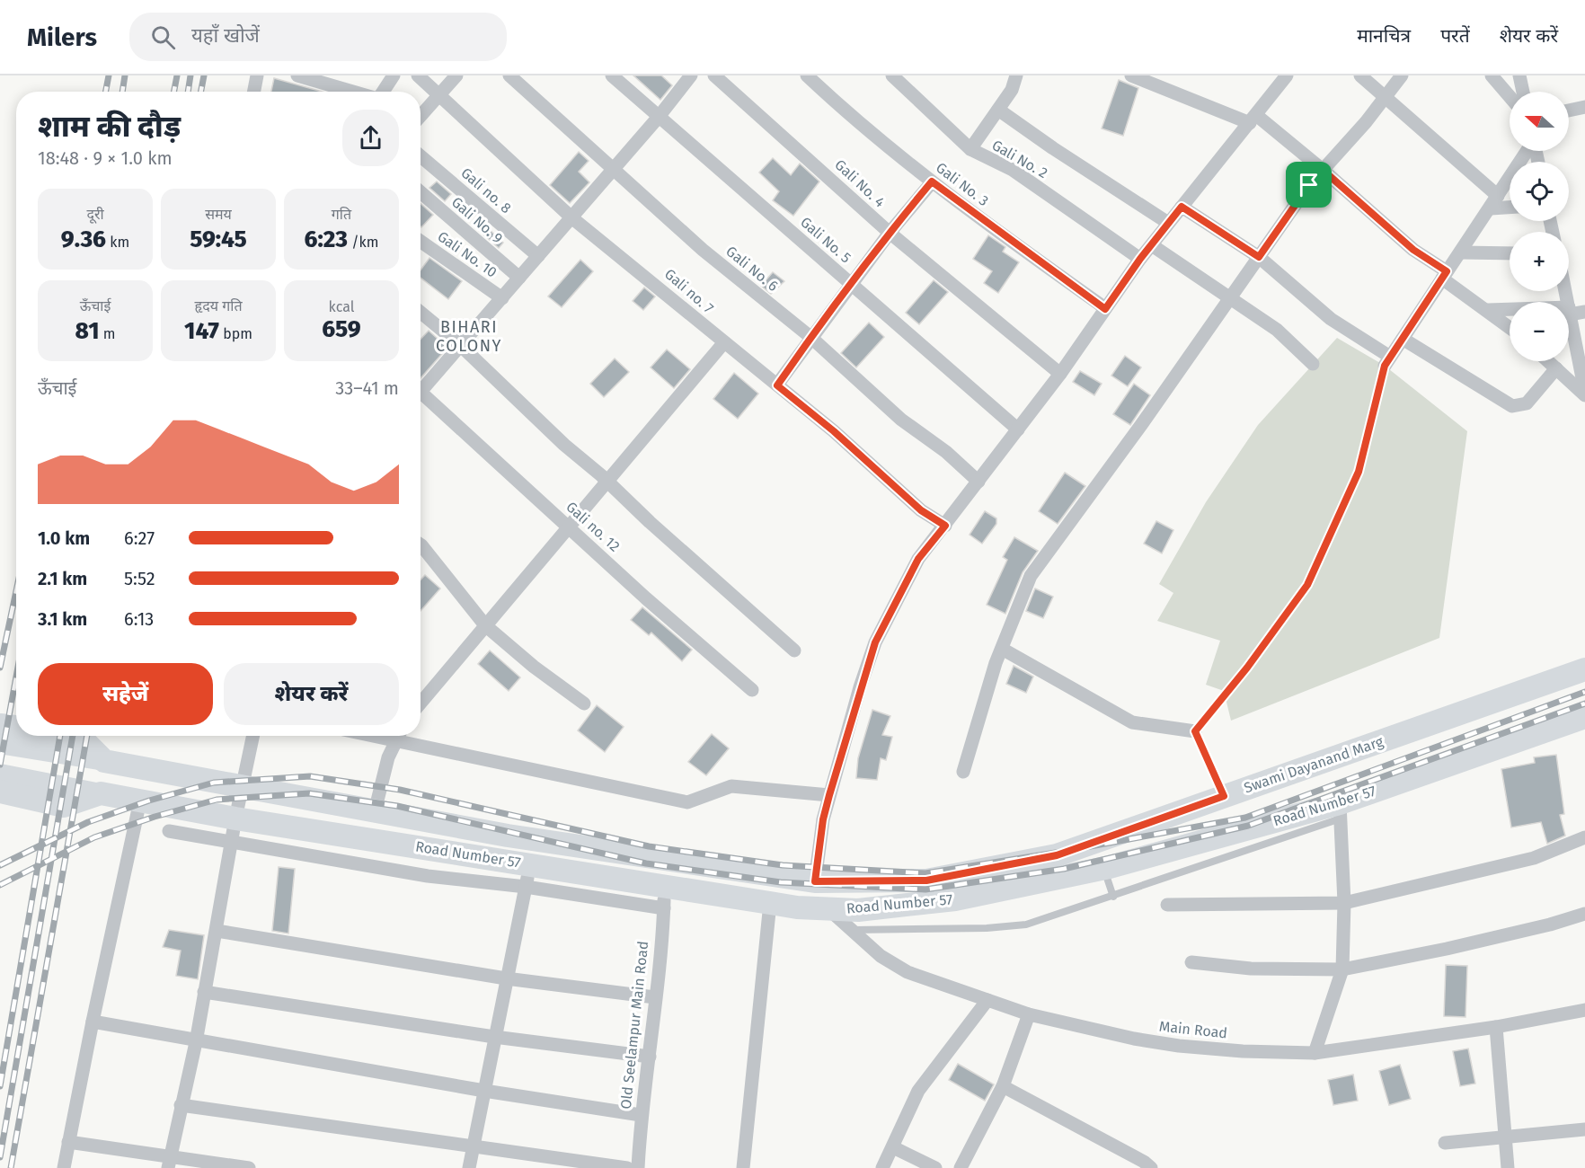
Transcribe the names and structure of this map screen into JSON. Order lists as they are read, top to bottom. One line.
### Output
{"streets":{"main road":["Swami Dayanand Marg","Road Number 57"],"street":["Gali No. 2","Gali No. 4","Gali No. 3","Gali no. 8","Gali No. 9","Gali No. 5","Gali No. 10","Gali No. 6","Gali no. 7","Gali no. 12","Old Seelampur Main Road","Main Road"]},"crossings":[["Swami Dayanand Marg","Road Number 57"],["Road Number 57","Old Seelampur Main Road"],["Road Number 57","Main Road"]],"districts":["BIHARI COLONY"],"north":"left","page":{"header":"Milers","search":"यहाँ खोजें","nav":["मानचित्र","परतें","शेयर करें"],"map_buttons":["+","−"],"heading":["शाम की दौड़","18:48 · 9 × 1.0 km"],"stats":[["दूरी","9.36 km"],["समय","59:45"],["गति","6:23 /km"],["ऊँचाई","81 m"],["हृदय गति","147 bpm"],["kcal","659"]],"chart":["ऊँचाई","33–41 m"],"list":[{"name":"1.0 km","note":"6:27"},{"name":"2.1 km","note":"5:52"},{"name":"3.1 km","note":"6:13"}],"buttons":["सहेजें","शेयर करें"]}}
